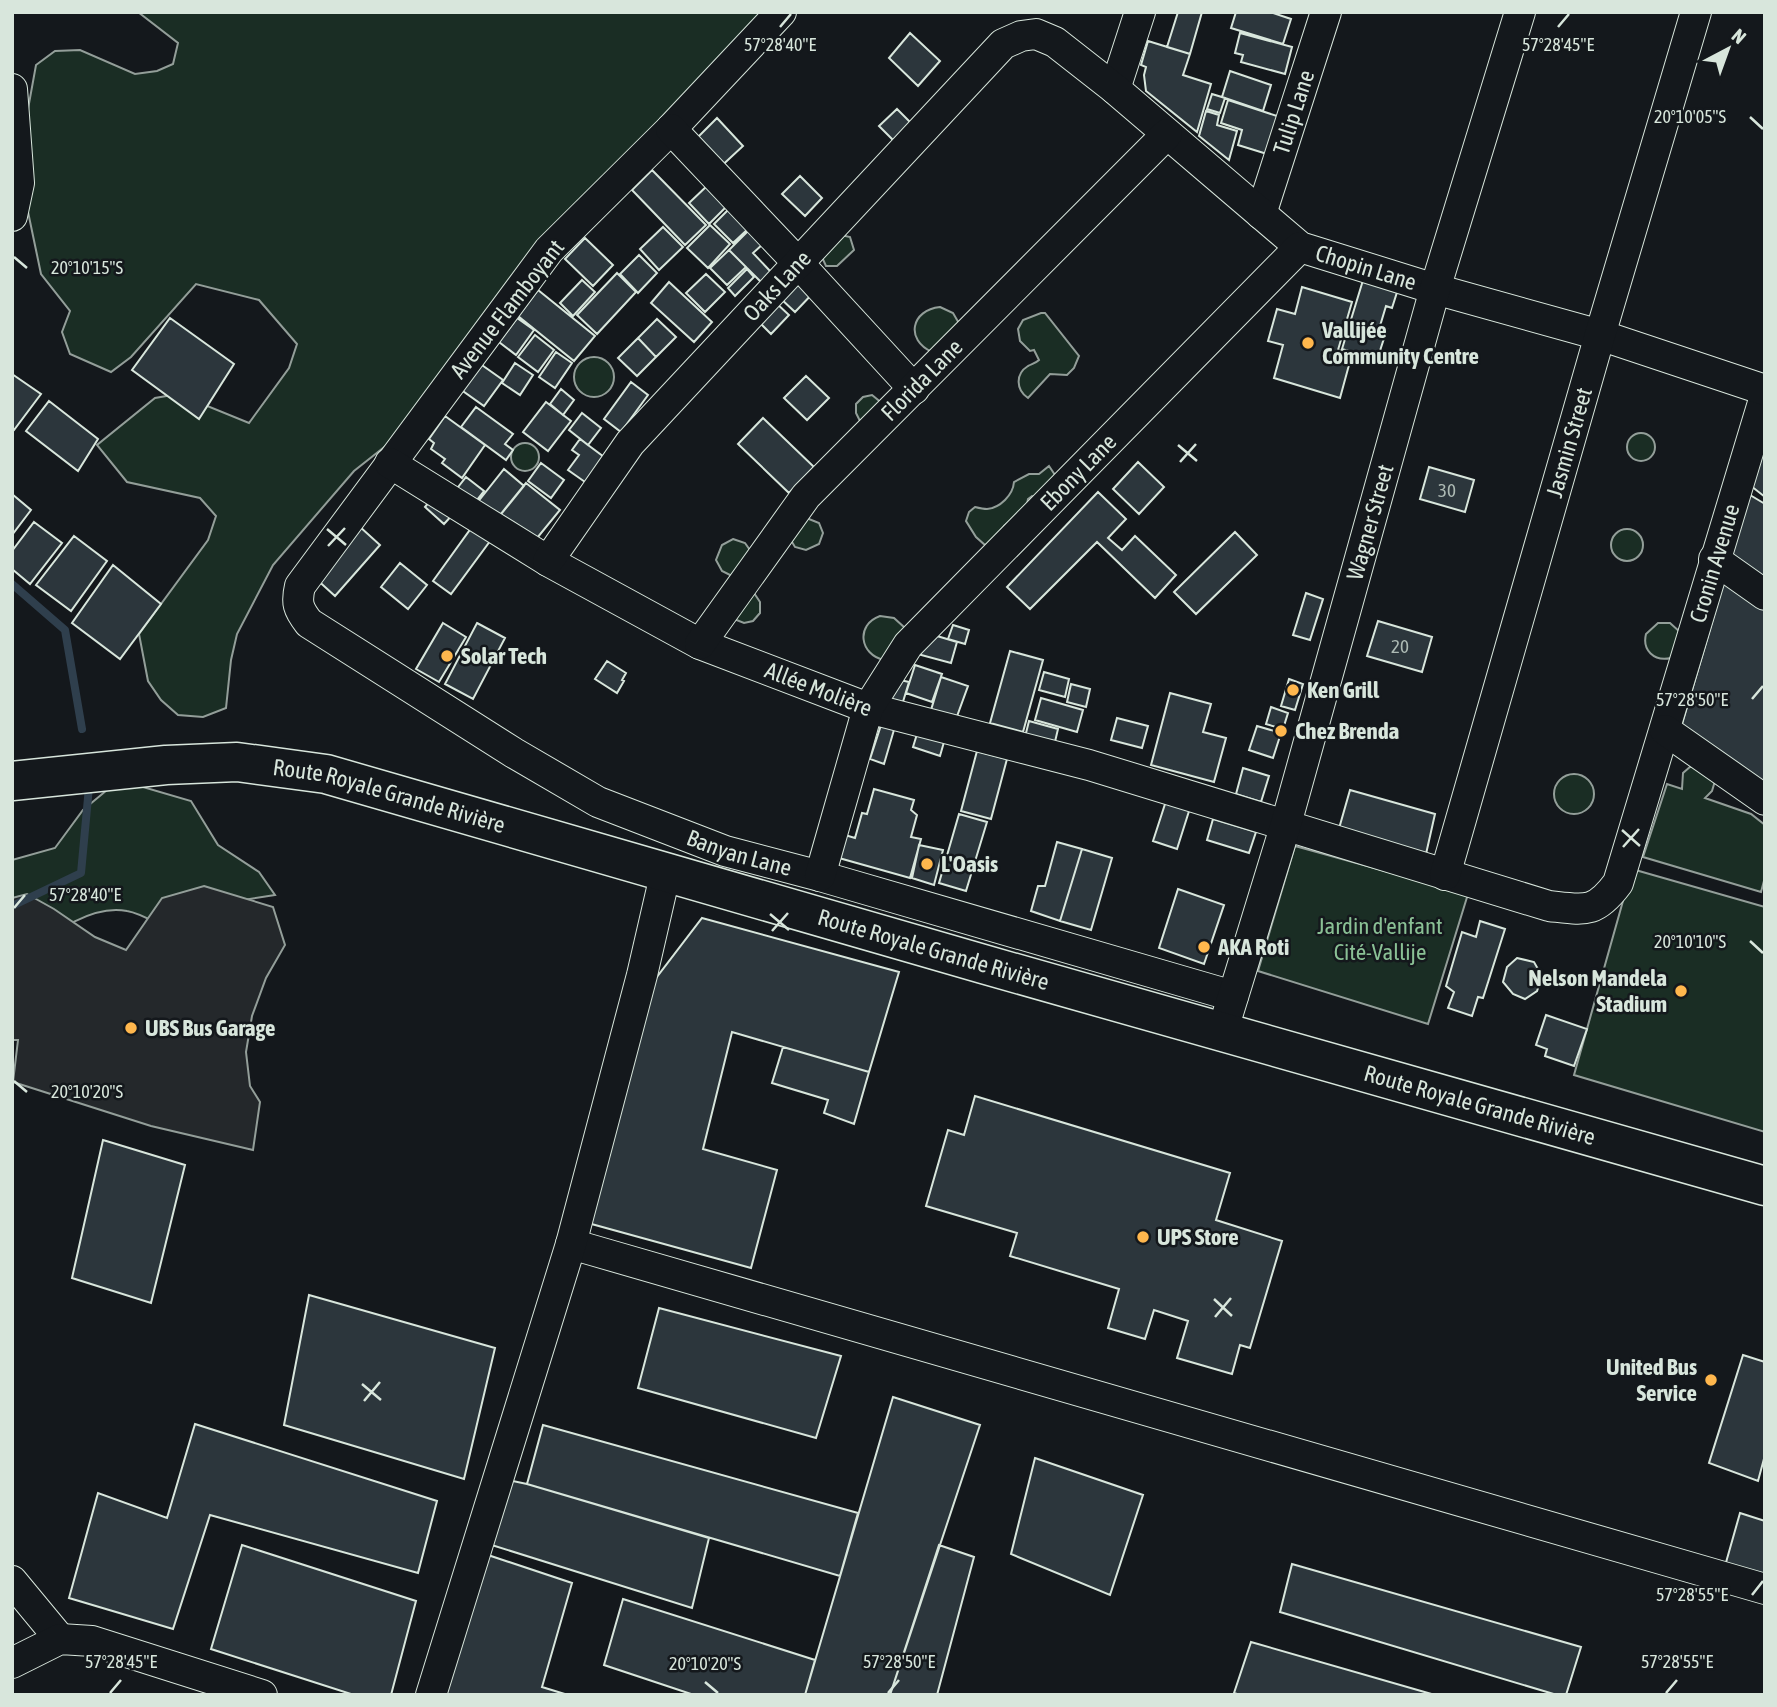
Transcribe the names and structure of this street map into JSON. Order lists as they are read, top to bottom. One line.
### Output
{"streets":{"main road":["Route Royale Grande Rivière"],"street":["Tulip Lane","Chopin Lane","Oaks Lane","Avenue Flamboyant","Florida Lane","Jasmin Street","Ebony Lane","Wagner Street","Cronin Avenue","Allée Molière","Banyan Lane"]},"crossings":[["Tulip Lane","Chopin Lane"],["Chopin Lane","Oaks Lane"],["Chopin Lane","Florida Lane"],["Chopin Lane","Jasmin Street"],["Chopin Lane","Ebony Lane"],["Chopin Lane","Wagner Street"],["Oaks Lane","Allée Molière"],["Avenue Flamboyant","Allée Molière"],["Avenue Flamboyant","Banyan Lane"],["Florida Lane","Allée Molière"],["Jasmin Street","Cronin Avenue"],["Jasmin Street","Allée Molière"],["Ebony Lane","Allée Molière"],["Ebony Lane","Banyan Lane"],["Wagner Street","Allée Molière"],["Wagner Street","Route Royale Grande Rivière"],["Wagner Street","Banyan Lane"],["Cronin Avenue","Allée Molière"]],"parks":["Jardin d'enfant Cité-Vallije"],"places":["Vallijée Community Centre","Solar Tech","Ken Grill","Chez Brenda","L'Oasis","AKA Roti","Nelson Mandela Stadium","UBS Bus Garage","UPS Store","United Bus Service"],"house_numbers":["30","20"],"north":"top right","coordinates":["57°28'40\"E","57°28'45\"E","20°10'05\"S","20°10'15\"S","57°28'50\"E","20°10'10\"S","20°10'20\"S","57°28'55\"E"]}
